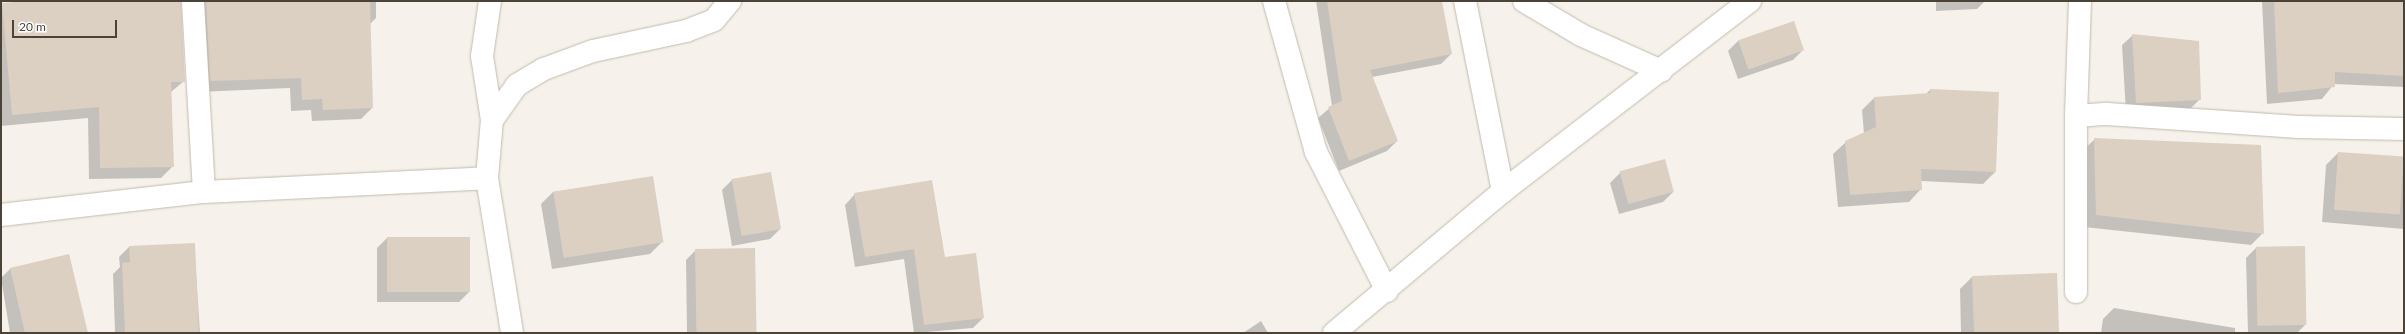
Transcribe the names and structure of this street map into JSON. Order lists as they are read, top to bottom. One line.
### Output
{"scale_bar":"20 m"}
